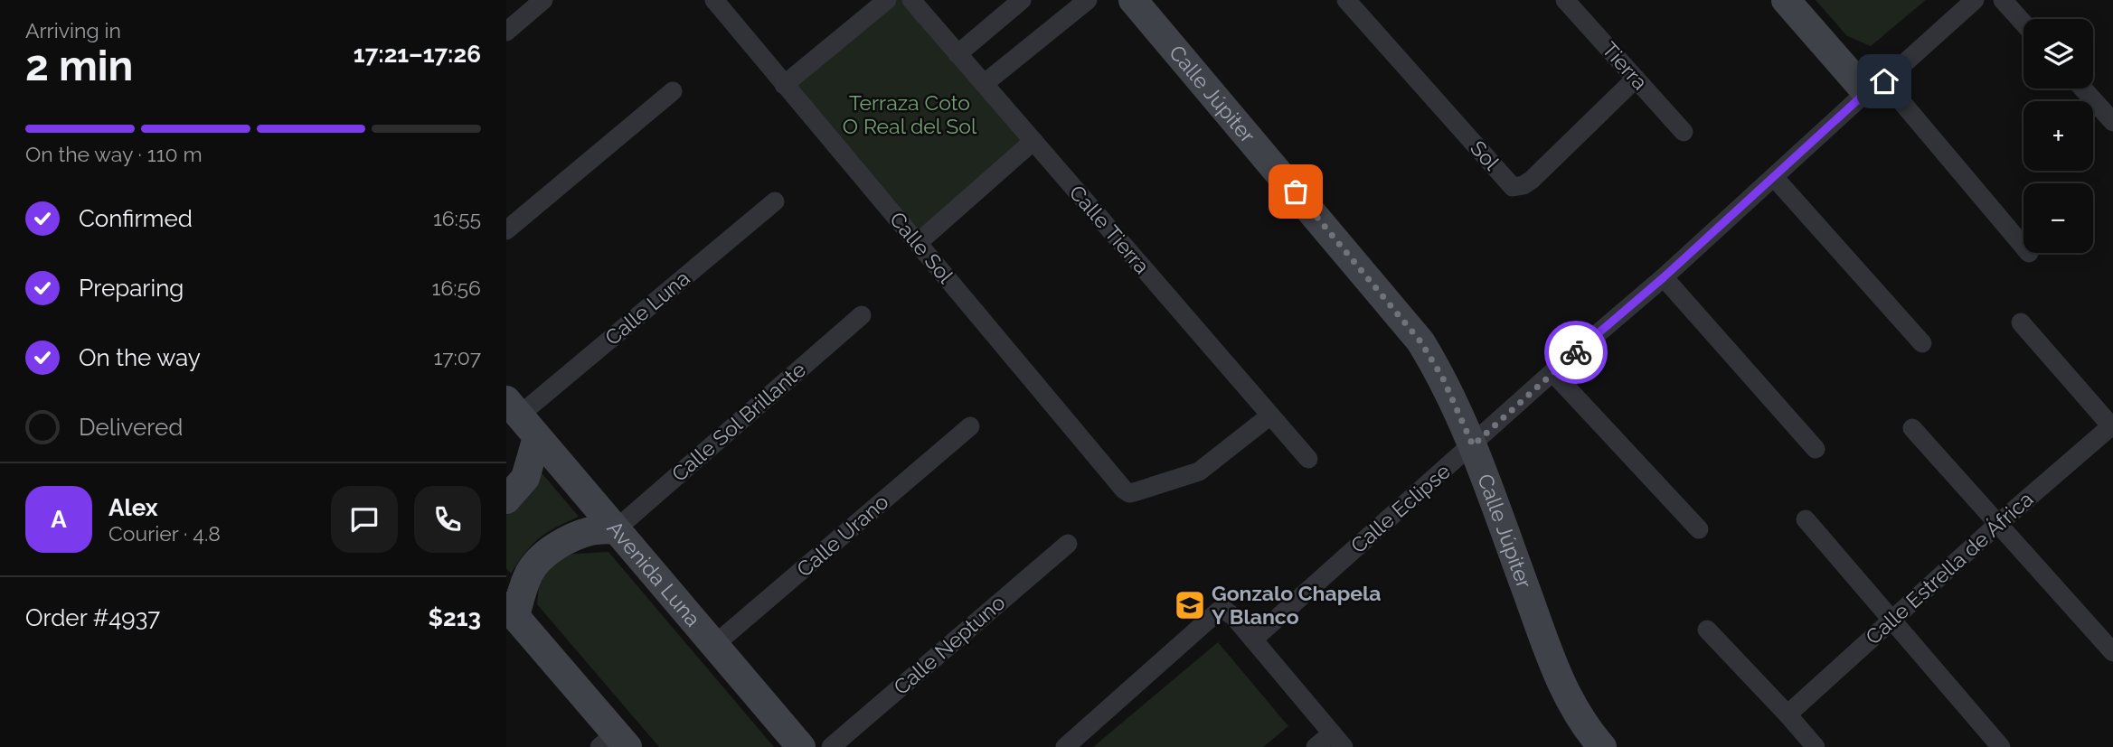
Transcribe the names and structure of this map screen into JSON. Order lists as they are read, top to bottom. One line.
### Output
{"streets":{"street":["Tierra","Calle Júpiter","Sol","Calle Tierra","Calle Sol","Calle Luna","Calle Sol Brillante","Calle Eclipse","Calle Urano","Calle Estrella de África","Avenida Luna","Calle Neptuno"]},"crossings":[["Tierra","Sol"],["Calle Júpiter","Calle Eclipse"],["Calle Tierra","Calle Sol"],["Calle Luna","Avenida Luna"],["Calle Sol Brillante","Avenida Luna"],["Calle Urano","Avenida Luna"]],"parks":["Terraza Coto O Real del Sol"],"places":{"school or university":["Gonzalo Chapela Y Blanco"]},"page":{"heading":["2 min","Arriving in","17:21–17:26"],"panel":["Alex","Courier · 4.8","Order #4937","$213"],"map_buttons":["+","−"],"bar":"On the way · 110 m","list":[["Confirmed","16:55"],["Preparing","16:56"],["On the way","17:07"],"Delivered"],"round":"A"}}
